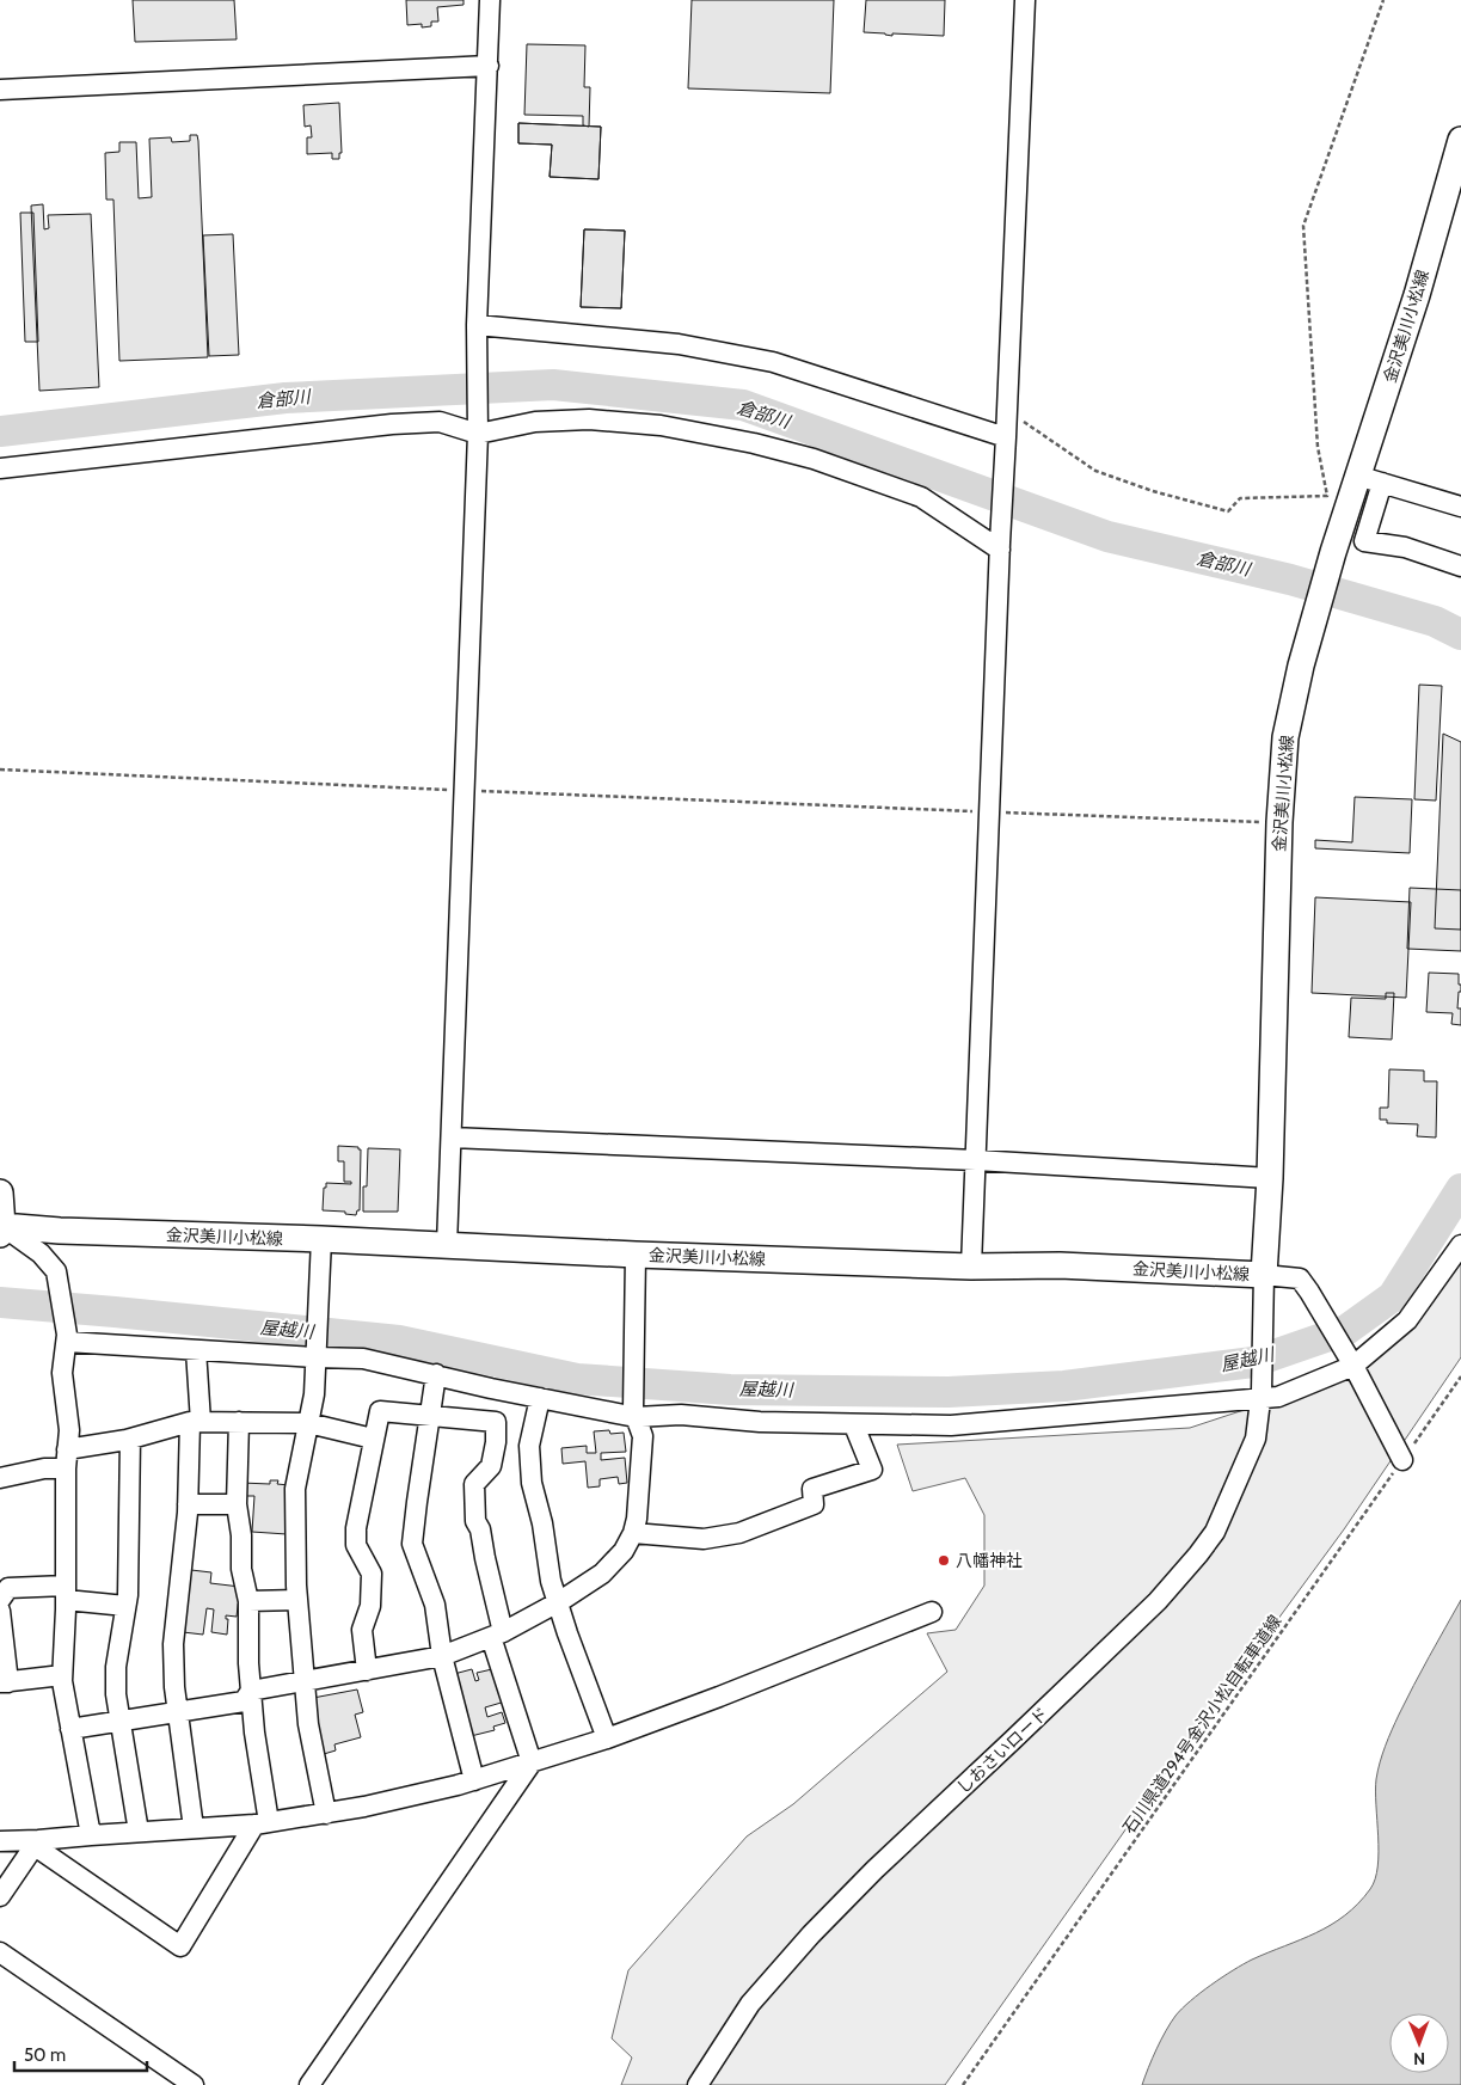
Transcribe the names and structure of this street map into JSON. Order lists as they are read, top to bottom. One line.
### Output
{"streets":{"main road":["金沢美川小松線"],"street":["しおさいロード"],"path":["石川県道294号金沢小松自転車道線"]},"crossings":[["金沢美川小松線","しおさいロード"]],"water":["倉部川","屋越川"],"places":["八幡神社"],"scale_bar":"50 m","north":"bottom"}
